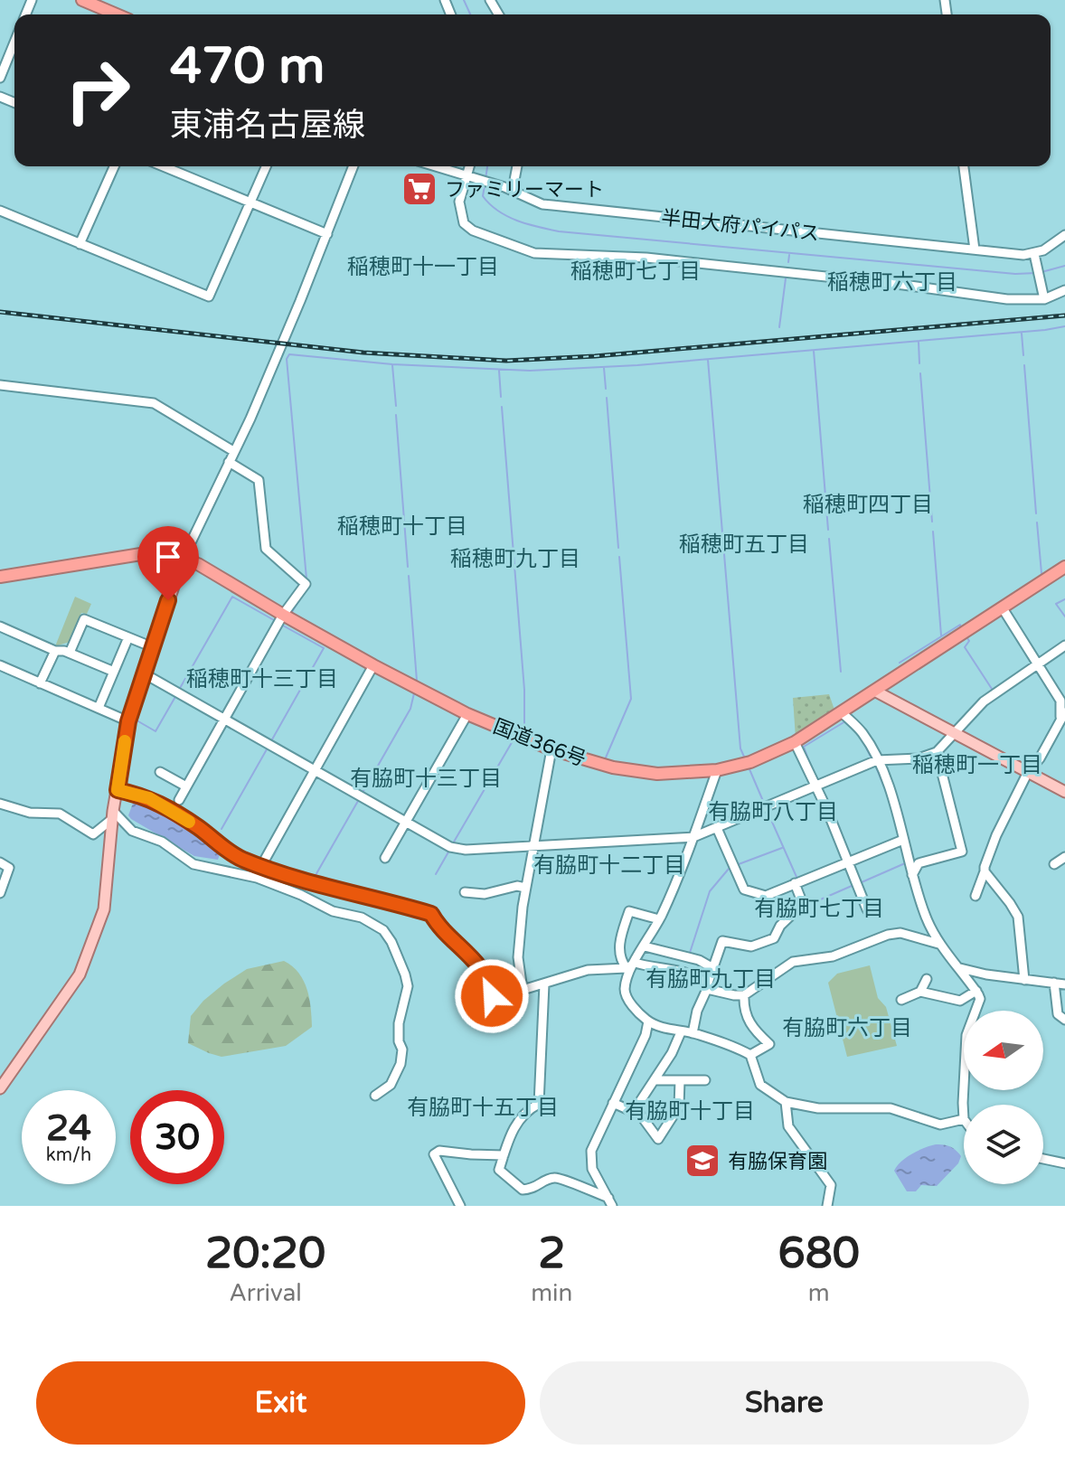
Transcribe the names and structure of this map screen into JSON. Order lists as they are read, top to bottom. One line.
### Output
{"streets":{"highway":["国道366号"],"street":["半田大府パイパス"]},"districts":["稲穂町十一丁目","稲穂町七丁目","稲穂町六丁目","稲穂町四丁目","稲穂町十丁目","稲穂町五丁目","稲穂町九丁目","稲穂町十三丁目","稲穂町一丁目","有脇町十三丁目","有脇町八丁目","有脇町十二丁目","有脇町七丁目","有脇町九丁目","有脇町六丁目","有脇町十五丁目","有脇町十丁目"],"places":{"supermarket":["ファミリーマート"],"school or university":["有脇保育園"]},"north":"left","page":{"turn":["470 m","東浦名古屋線"],"speed":"24 km/h","limit":"30","eta":["20:20","Arrival","2","min","680","m"],"buttons":["Exit","Share"]}}
